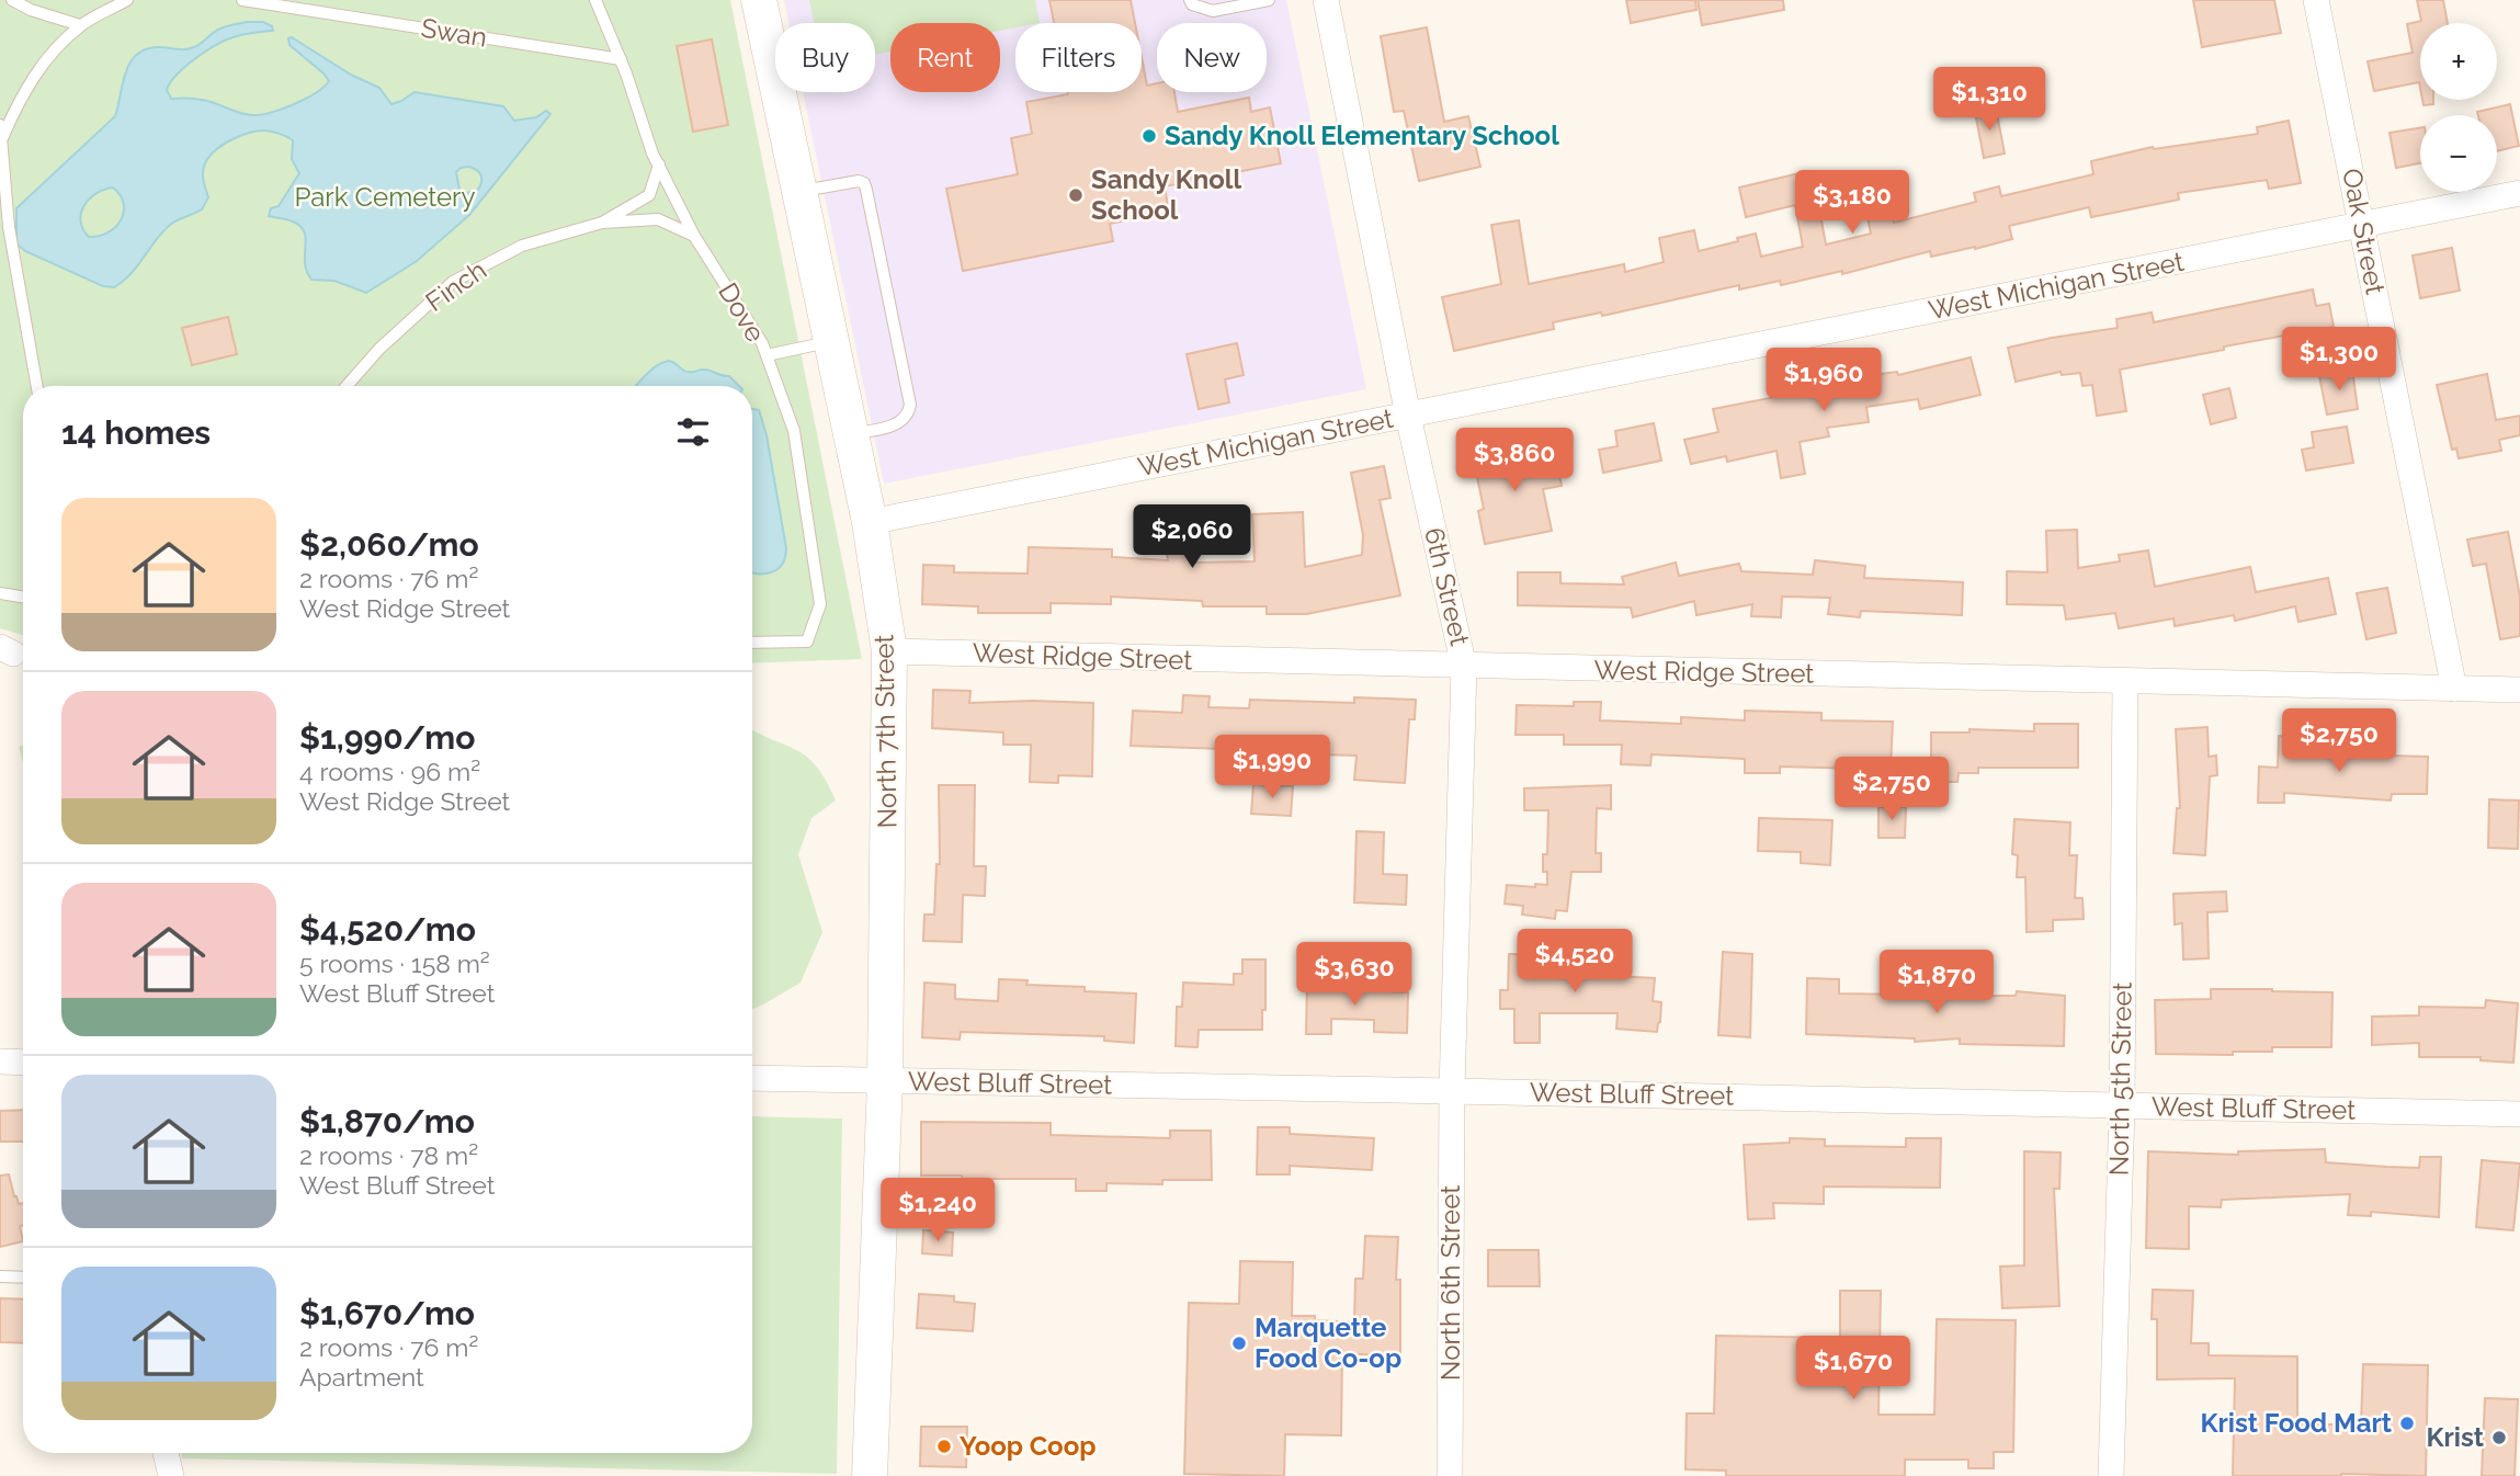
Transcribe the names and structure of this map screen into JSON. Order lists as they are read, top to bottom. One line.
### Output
{"streets":{"street":["Oak Street","West Michigan Street","6th Street","West Ridge Street","North 7th Street","North 5th Street","West Bluff Street","North 6th Street"],"lane":["Swan","Finch","Dove"]},"crossings":[["Swan","Dove"],["Oak Street","West Michigan Street"],["Oak Street","West Ridge Street"],["Finch","Dove"],["West Michigan Street","6th Street"],["West Michigan Street","North 7th Street"],["6th Street","West Ridge Street"],["6th Street","West Bluff Street"],["6th Street","North 6th Street"],["West Ridge Street","North 7th Street"],["West Ridge Street","North 5th Street"],["North 7th Street","West Bluff Street"],["North 5th Street","West Bluff Street"],["West Bluff Street","North 6th Street"]],"parks":["Park Cemetery"],"places":["Sandy Knoll Elementary School","Sandy Knoll School","Marquette Food Co-op","Krist Food Mart","Krist","Yoop Coop"],"page":{"map_buttons":["+","−"],"chip":["Buy","Rent","Filters","New"],"price":["$1,310","$3,180","$1,300","$1,960","$3,860","$2,060","$2,750","$1,990","$2,750","$4,520","$3,630","$1,870","$1,240","$1,670"],"heading":"14 homes","list":[{"name":"$2,060/mo","note":"2 rooms · 76 m² · West Ridge Street"},{"name":"$1,990/mo","note":"4 rooms · 96 m² · West Ridge Street"},{"name":"$4,520/mo","note":"5 rooms · 158 m² · West Bluff Street"},{"name":"$1,870/mo","note":"2 rooms · 78 m² · West Bluff Street"},{"name":"$1,670/mo","note":"2 rooms · 76 m² · Apartment"}]}}
